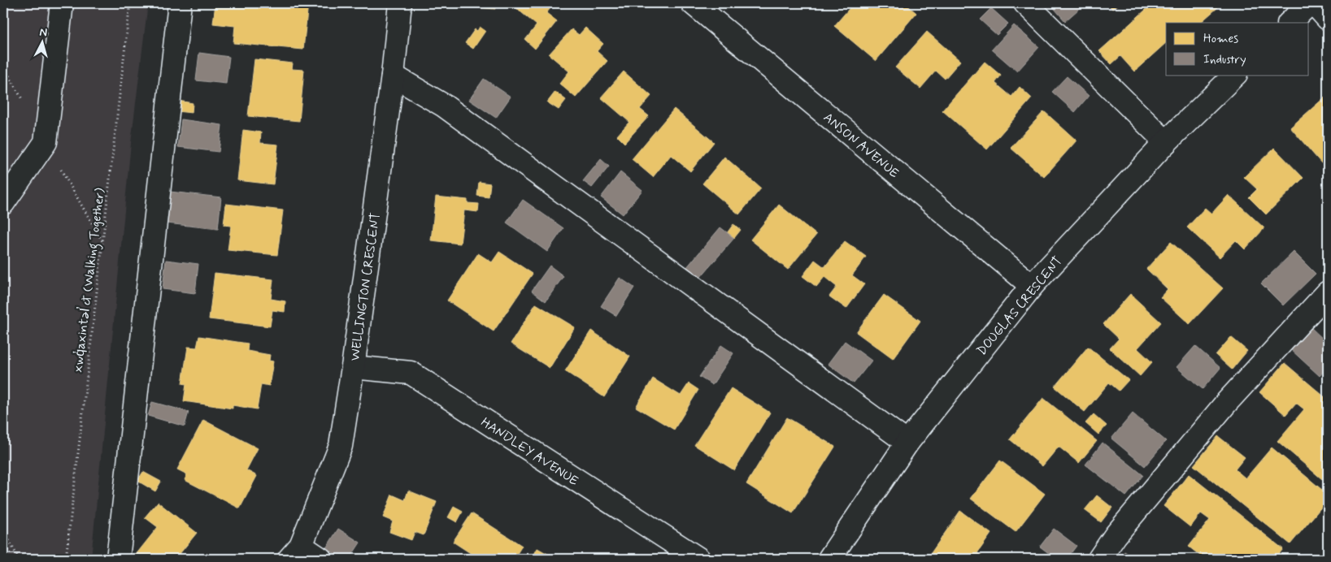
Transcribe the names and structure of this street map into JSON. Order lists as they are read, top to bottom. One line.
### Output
{"streets":{"street":["ANSON AVENUE","WELLINGTON CRESCENT","DOUGLAS CRESCENT","HANDLEY AVENUE"],"path":["xʷq̓axintəl̕ ct (Walking Together)"]},"crossings":[["ANSON AVENUE","DOUGLAS CRESCENT"],["WELLINGTON CRESCENT","HANDLEY AVENUE"]],"legend":["Homes","Industry"],"north":"top"}
